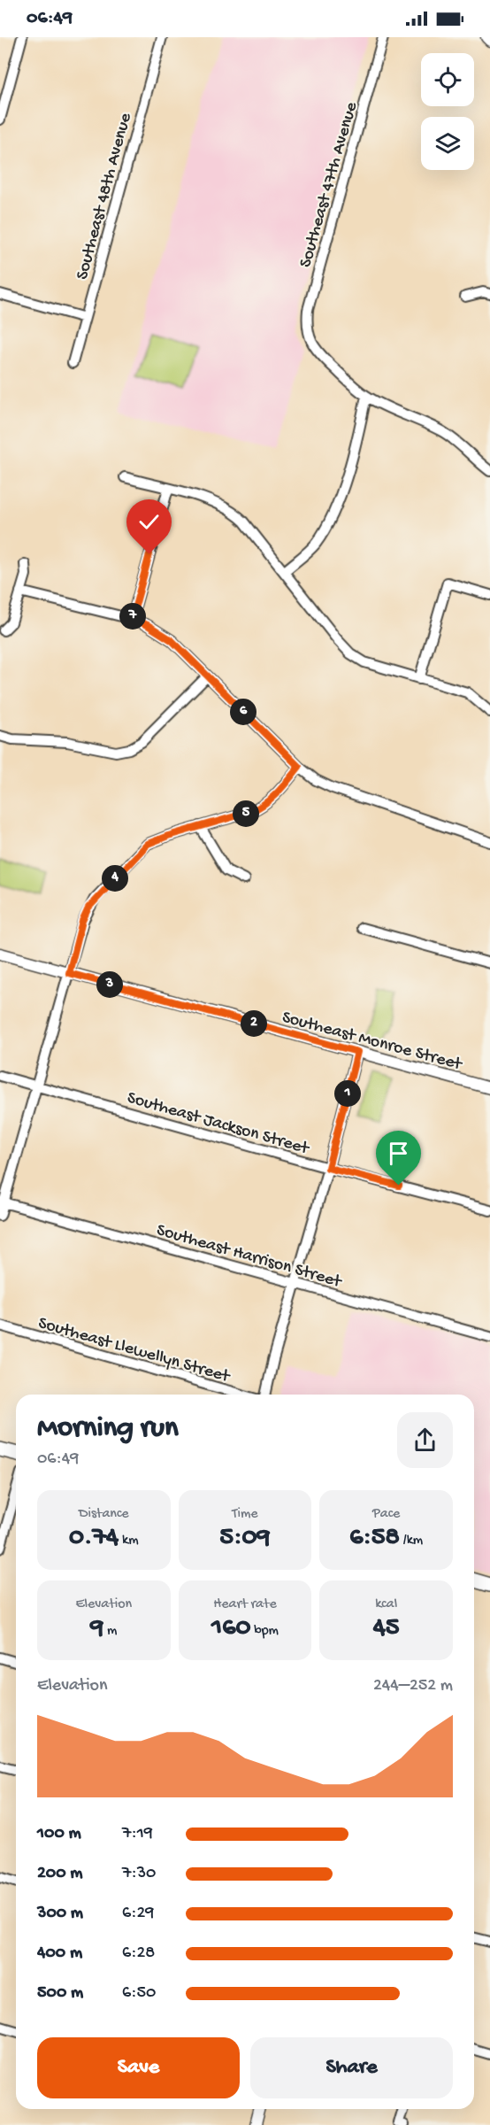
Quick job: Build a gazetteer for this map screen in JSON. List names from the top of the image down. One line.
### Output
{"streets":{"street":["Southeast 47th Avenue","Southeast 48th Avenue","Southeast Monroe Street","Southeast Jackson Street","Southeast Harrison Street","Southeast Llewellyn Street"]},"page":{"status":"06:49","pins":["7","6","5","4","3","2","1"],"heading":["Morning run","06:49"],"stats":[["Distance","0.74 km"],["Time","5:09"],["Pace","6:58 /km"],["Elevation","9 m"],["Heart rate","160 bpm"],["kcal","45"]],"chart":["Elevation","244–252 m"],"list":[{"name":"100 m","note":"7:19"},{"name":"200 m","note":"7:30"},{"name":"300 m","note":"6:29"},{"name":"400 m","note":"6:28"},{"name":"500 m","note":"6:50"}],"buttons":["Save","Share"]}}
